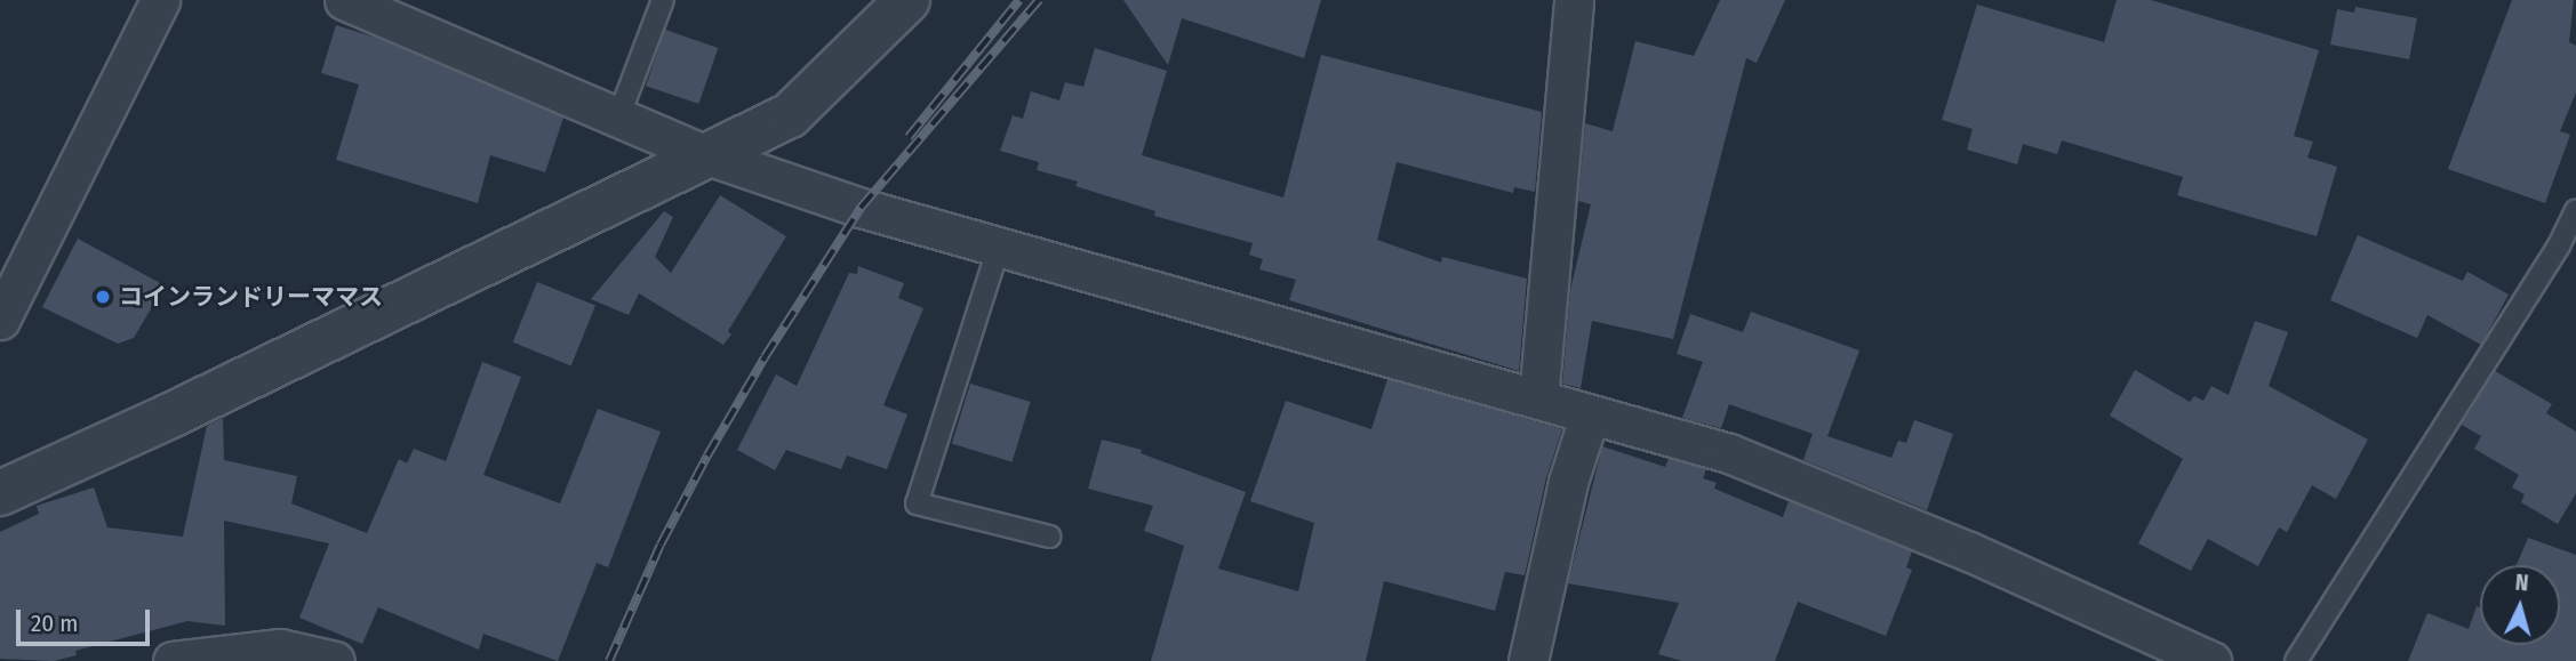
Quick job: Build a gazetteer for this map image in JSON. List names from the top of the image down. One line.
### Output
{"places":["コインランドリーママス"],"scale_bar":"20 m","north":"top"}
